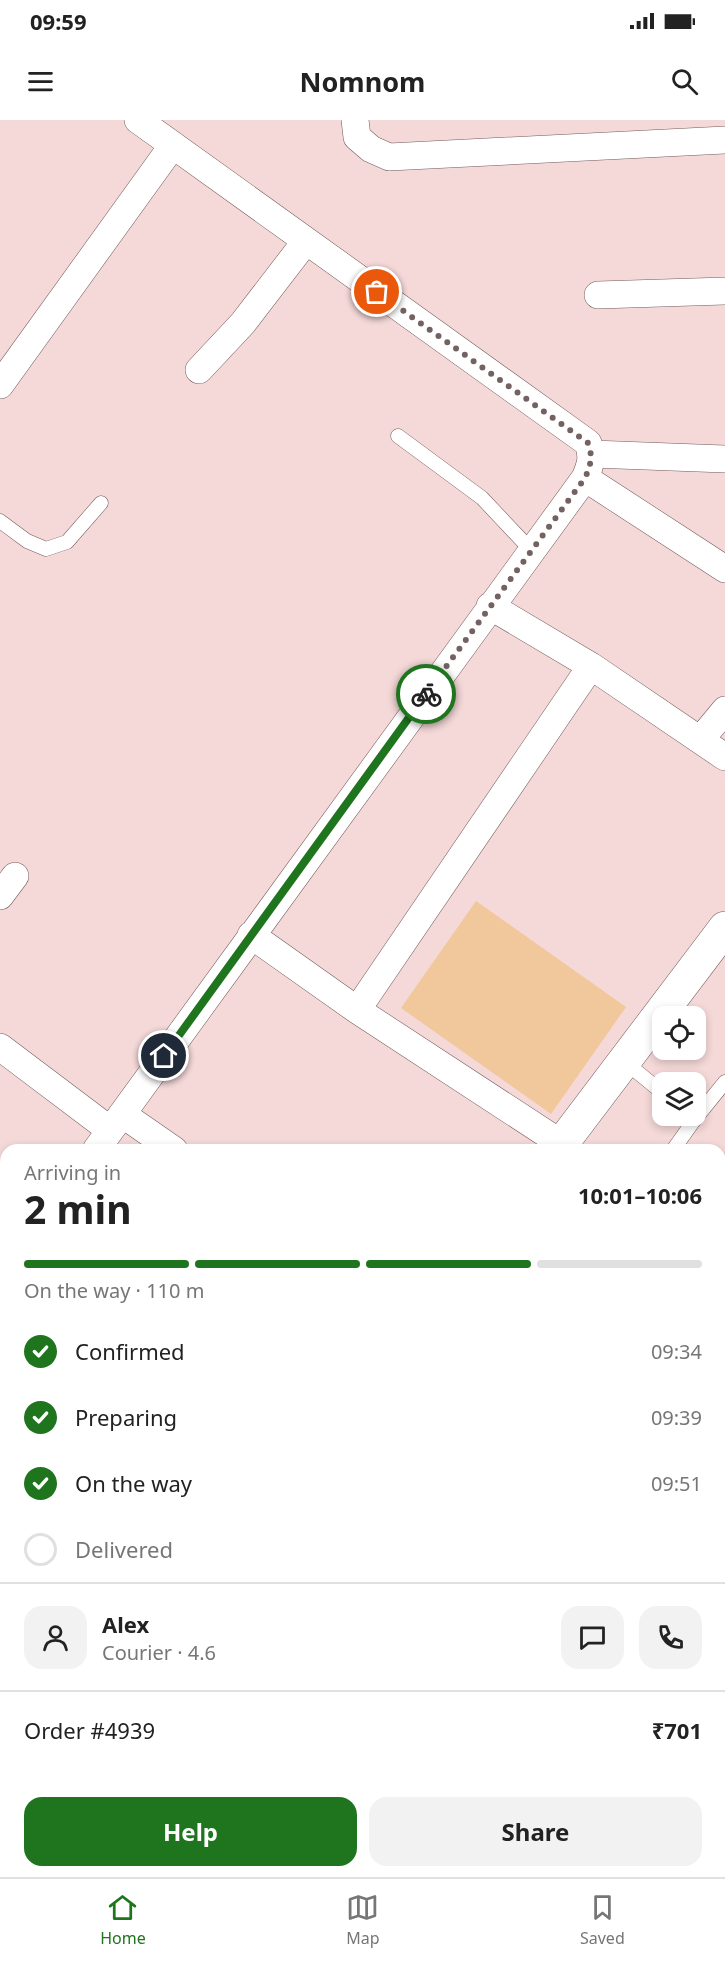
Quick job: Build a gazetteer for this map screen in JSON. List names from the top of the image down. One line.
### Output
{"page":{"status":"09:59","header":"Nomnom","heading":["2 min","Arriving in","10:01–10:06"],"panel":["Alex","Courier · 4.6","Order #4939","₹701"],"bar":"On the way · 110 m","list":[["Confirmed","09:34"],["Preparing","09:39"],["On the way","09:51"],"Delivered"],"buttons":["Help","Share"],"tabs":["Home","Map","Saved"]}}
